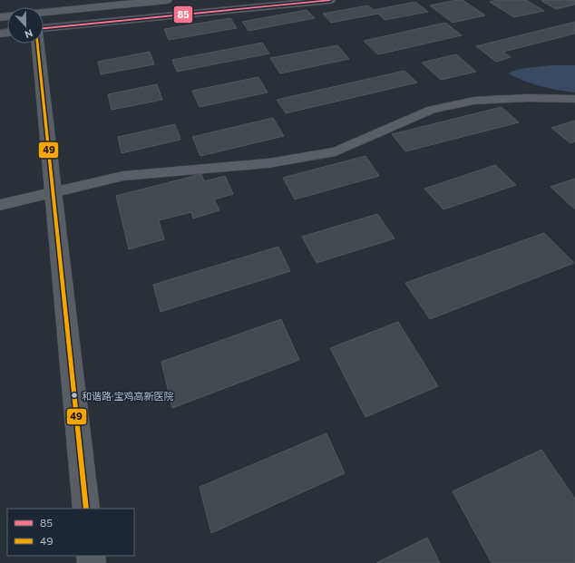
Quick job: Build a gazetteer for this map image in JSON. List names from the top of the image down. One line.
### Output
{"places":["和谐路·宝鸡高新医院"],"lines":["transit line 85","transit line 49"],"legend":["85","49"],"north":"bottom"}
